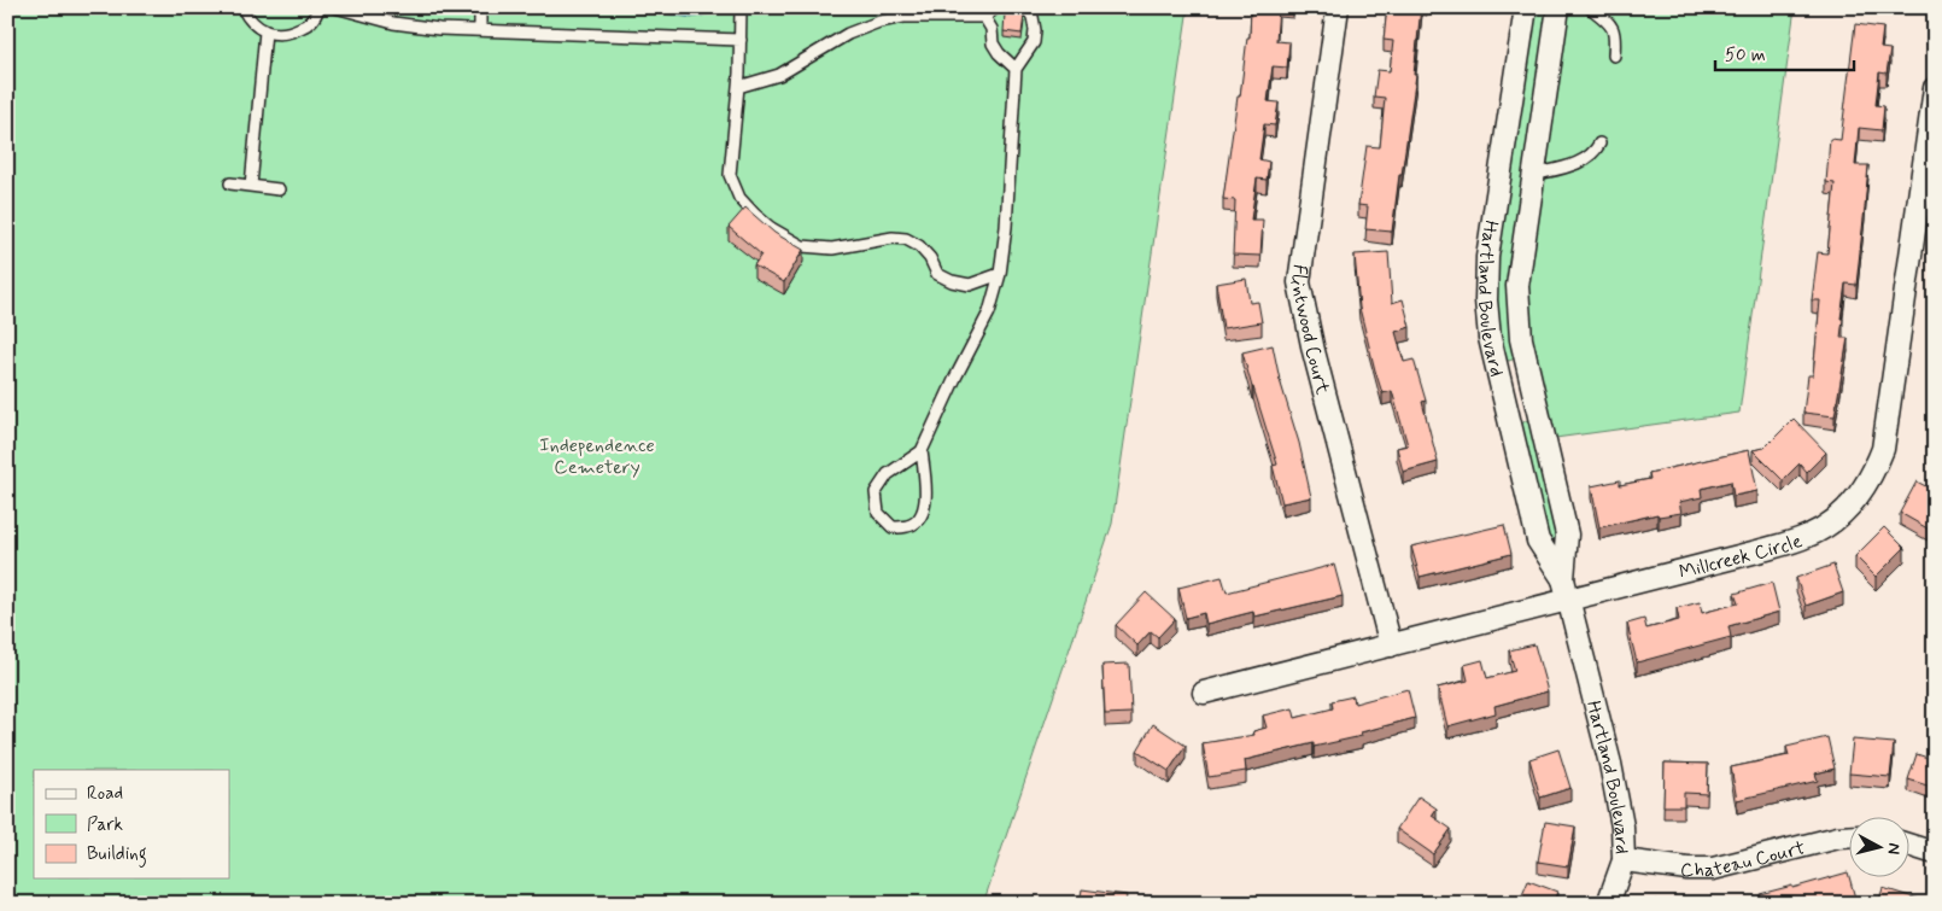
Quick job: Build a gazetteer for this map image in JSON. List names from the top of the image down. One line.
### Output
{"streets":{"street":["Hartland Boulevard","Flintwood Court","Millcreek Circle","Chateau Court"]},"crossings":[["Hartland Boulevard","Millcreek Circle"],["Hartland Boulevard","Chateau Court"],["Flintwood Court","Millcreek Circle"]],"parks":["Independence Cemetery"],"legend":["Road","Park","Building"],"scale_bar":"50 m","north":"right"}
